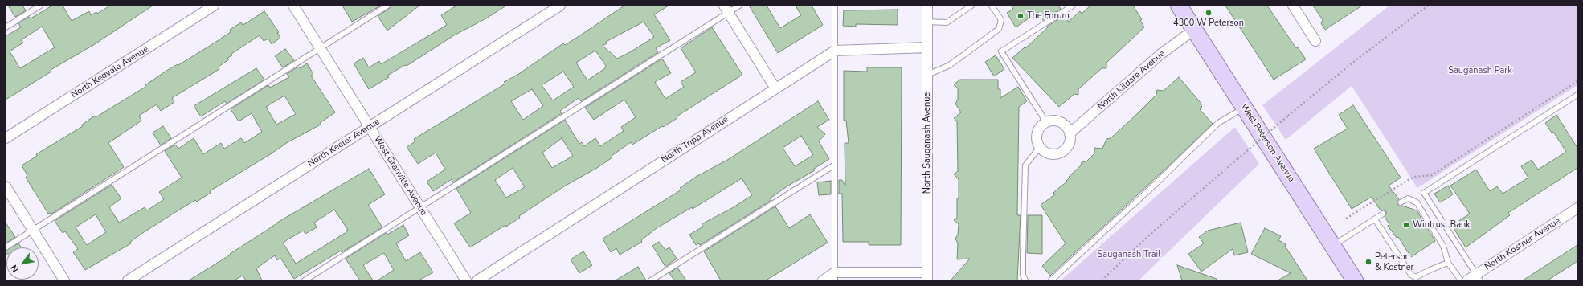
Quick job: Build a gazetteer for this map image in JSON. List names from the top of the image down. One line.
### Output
{"streets":{"main road":["West Peterson Avenue"],"street":["North Kedvale Avenue","North Kildare Avenue","North Tripp Avenue","North Keeler Avenue","North Sauganash Avenue","West Granville Avenue","North Kostner Avenue"]},"crossings":[["North Kildare Avenue","West Peterson Avenue"],["North Keeler Avenue","West Granville Avenue"]],"parks":["Sauganash Park","Sauganash Trail"],"places":["4300 W Peterson","The Forum","Wintrust Bank","Peterson & Kostner"],"north":"bottom left"}
